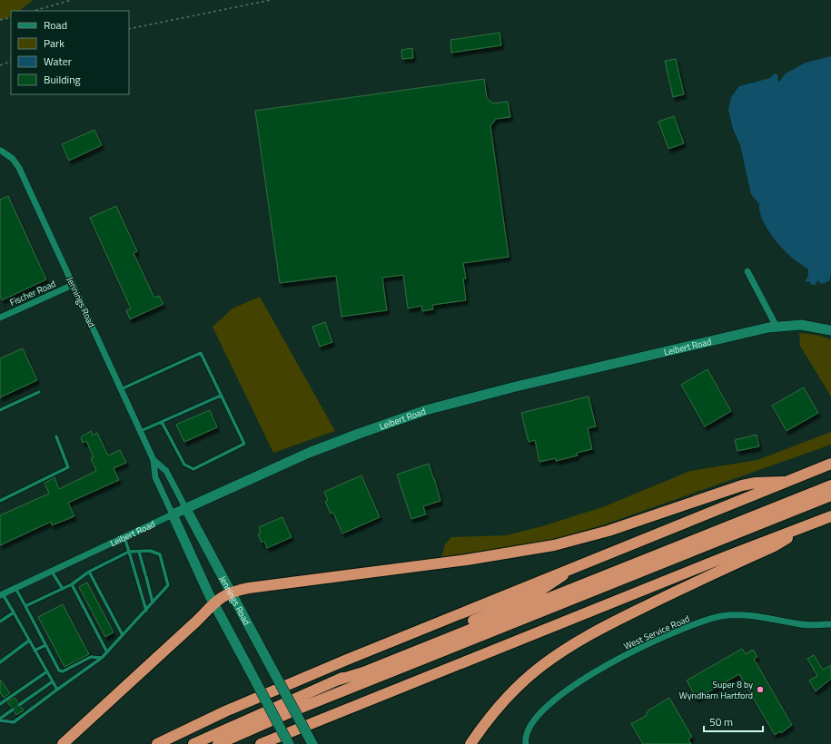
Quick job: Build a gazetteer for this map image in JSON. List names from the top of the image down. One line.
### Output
{"streets":{"street":["Fischer Road","Jennings Road","Leibert Road","West Service Road"]},"crossings":[["Fischer Road","Jennings Road"],["Jennings Road","Leibert Road"]],"places":["Super 8 by Wyndham Hartford"],"legend":["Road","Park","Water","Building"],"scale_bar":"50 m"}
